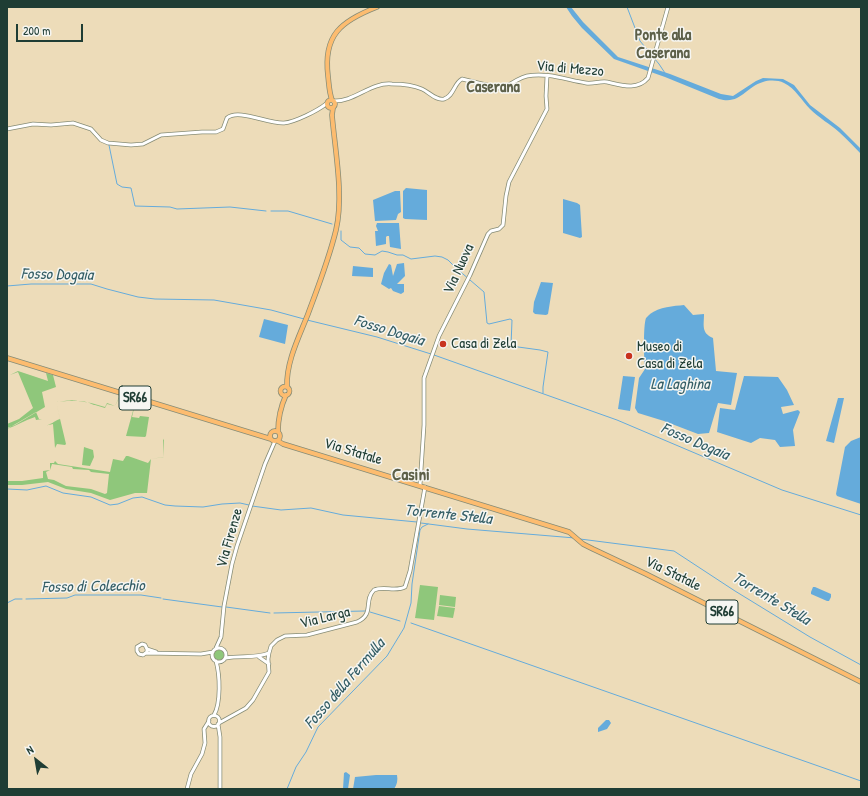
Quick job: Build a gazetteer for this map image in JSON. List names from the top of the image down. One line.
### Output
{"streets":{"main road":["SR66","Via Statale"],"street":["Via di Mezzo","Via Nuova","Via Firenze","Via Larga"]},"crossings":[["Via di Mezzo","Via Nuova"],["Via Nuova","Via Statale"],["SR66","Via Statale"],["SR66","Via Firenze"],["Via Statale","Via Firenze"],["Via Statale","Via Larga"]],"districts":["Ponte alla Caserana","Caserana","Casini"],"water":["Fosso Dogaia","La Laghina","Torrente Stella","Fosso di Colecchio","Fosso della Fermulla"],"places":["Casa di Zela","Museo di Casa di Zela"],"scale_bar":"200 m","north":"top left"}
